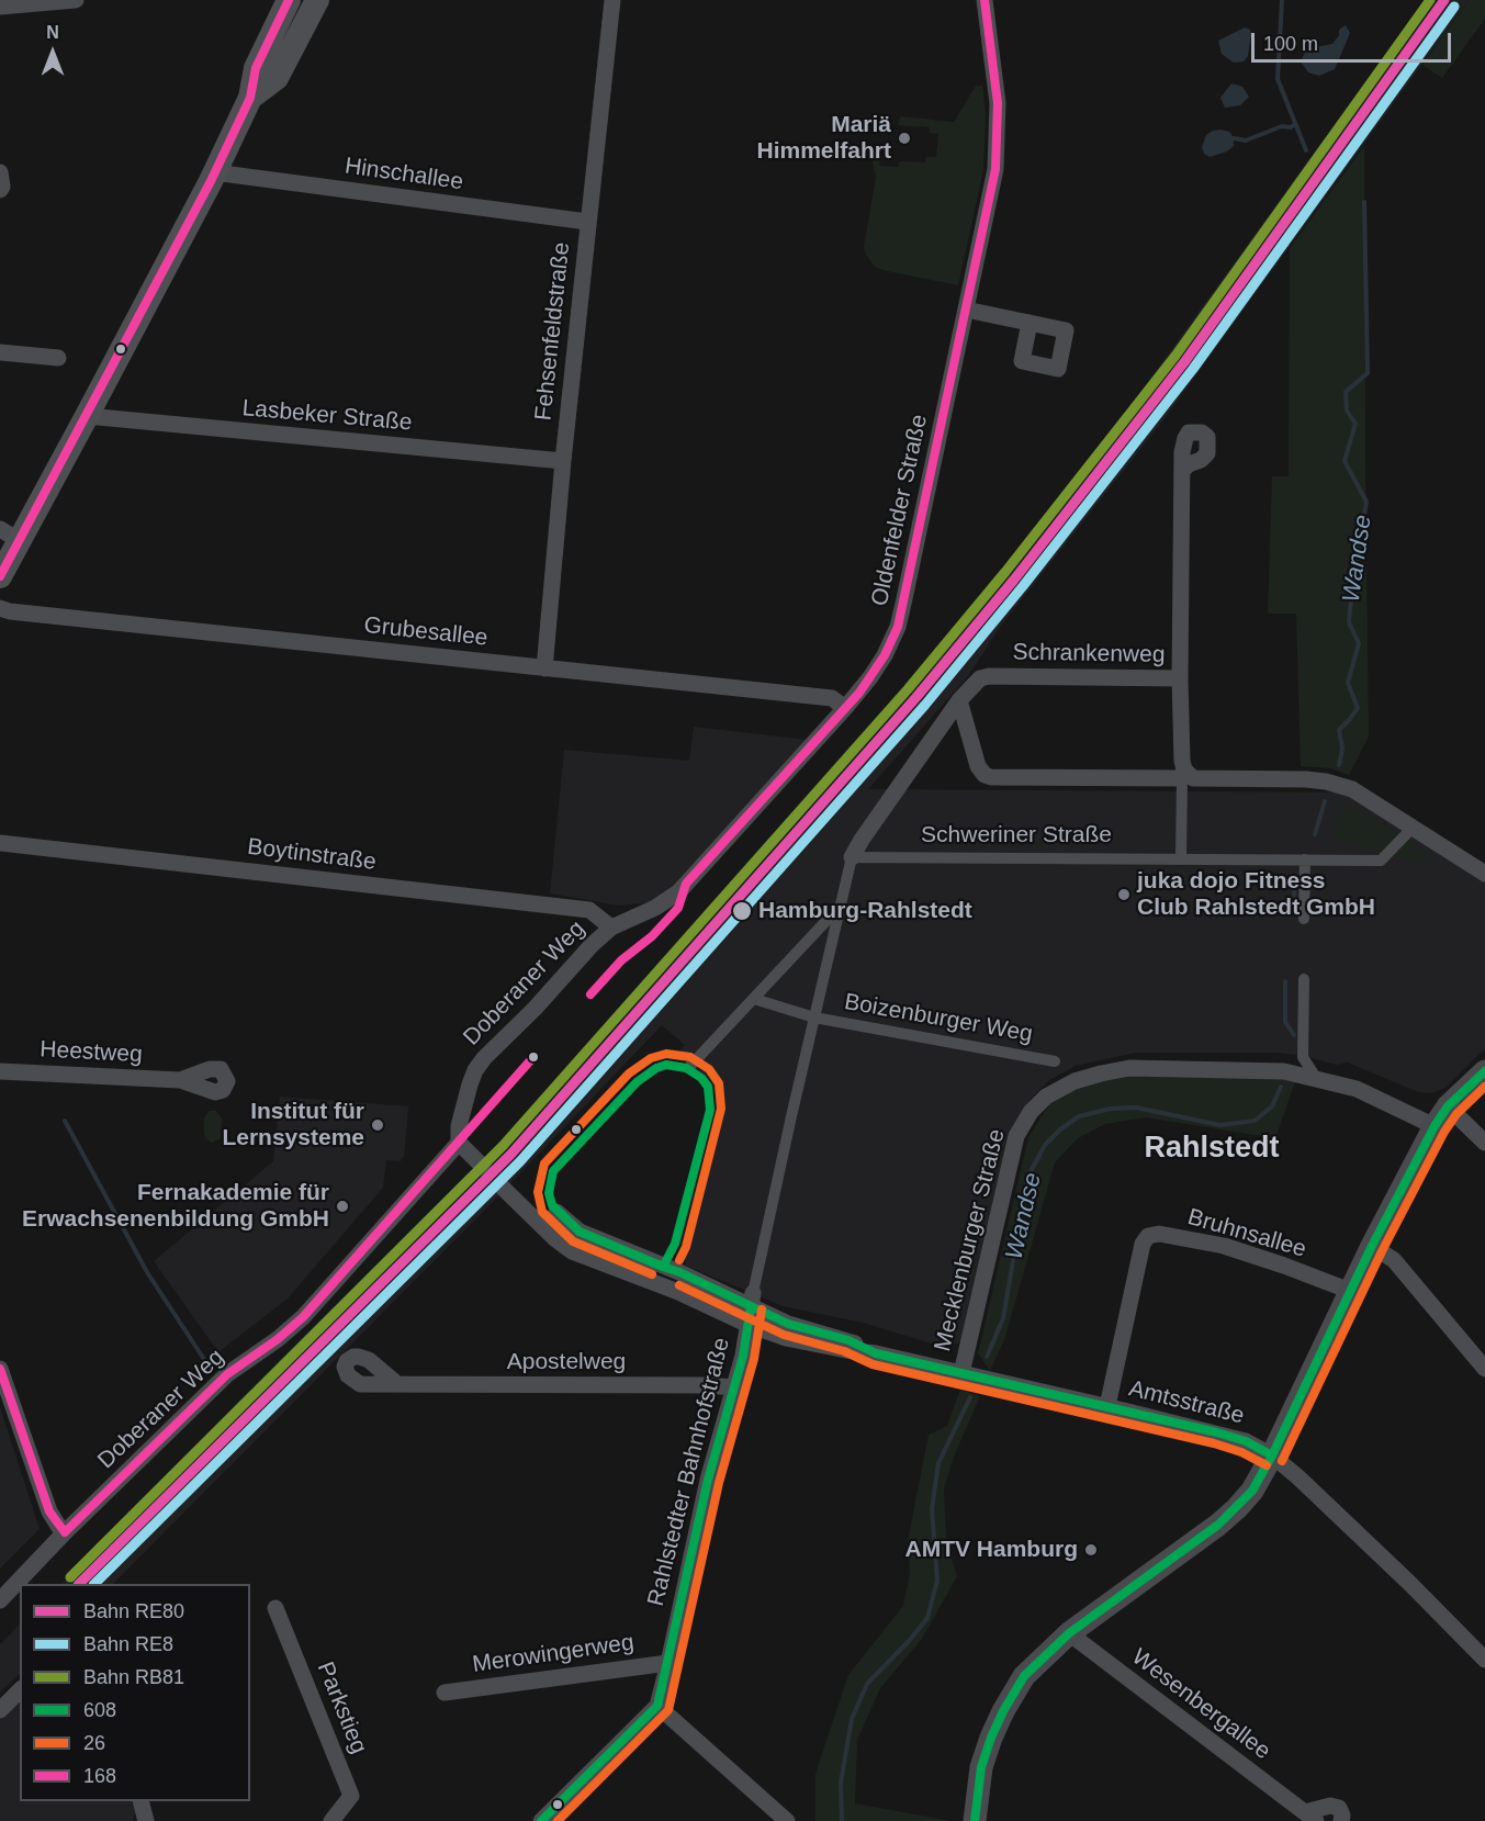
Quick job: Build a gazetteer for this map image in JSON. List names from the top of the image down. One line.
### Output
{"streets":{"street":["Hinschallee","Fehsenfeldstraße","Lasbeker Straße","Oldenfelder Straße","Grubesallee","Schrankenweg","Schweriner Straße","Boytinstraße","Doberaner Weg","Boizenburger Weg","Heestweg","Bruhnsallee","Mecklenburger Straße","Apostelweg","Amtsstraße","Rahlstedter Bahnhofstraße","Merowingerweg","Wesenbergallee","Parkstieg"]},"crossings":[["Hinschallee","Fehsenfeldstraße"],["Fehsenfeldstraße","Lasbeker Straße"],["Fehsenfeldstraße","Grubesallee"],["Oldenfelder Straße","Grubesallee"],["Oldenfelder Straße","Doberaner Weg"],["Grubesallee","Doberaner Weg"],["Schrankenweg","Schweriner Straße"],["Schrankenweg","Rahlstedter Bahnhofstraße"],["Schweriner Straße","Rahlstedter Bahnhofstraße"],["Boytinstraße","Doberaner Weg"],["Boizenburger Weg","Rahlstedter Bahnhofstraße"],["Bruhnsallee","Amtsstraße"],["Mecklenburger Straße","Amtsstraße"],["Apostelweg","Rahlstedter Bahnhofstraße"],["Amtsstraße","Rahlstedter Bahnhofstraße"],["Rahlstedter Bahnhofstraße","Merowingerweg"]],"districts":["Rahlstedt"],"water":["Wandse"],"places":["Mariä Himmelfahrt","juka dojo Fitness Club Rahlstedt GmbH","Hamburg-Rahlstedt","Institut für Lernsysteme","Fernakademie für Erwachsenenbildung GmbH","AMTV Hamburg"],"lines":["rail line RE80","rail line RB81","transit line 168","rail line RE8","transit line 26","transit line 608"],"legend":["Bahn RE80","Bahn RE8","Bahn RB81","608","26","168"],"scale_bar":"100 m","north":"top"}
